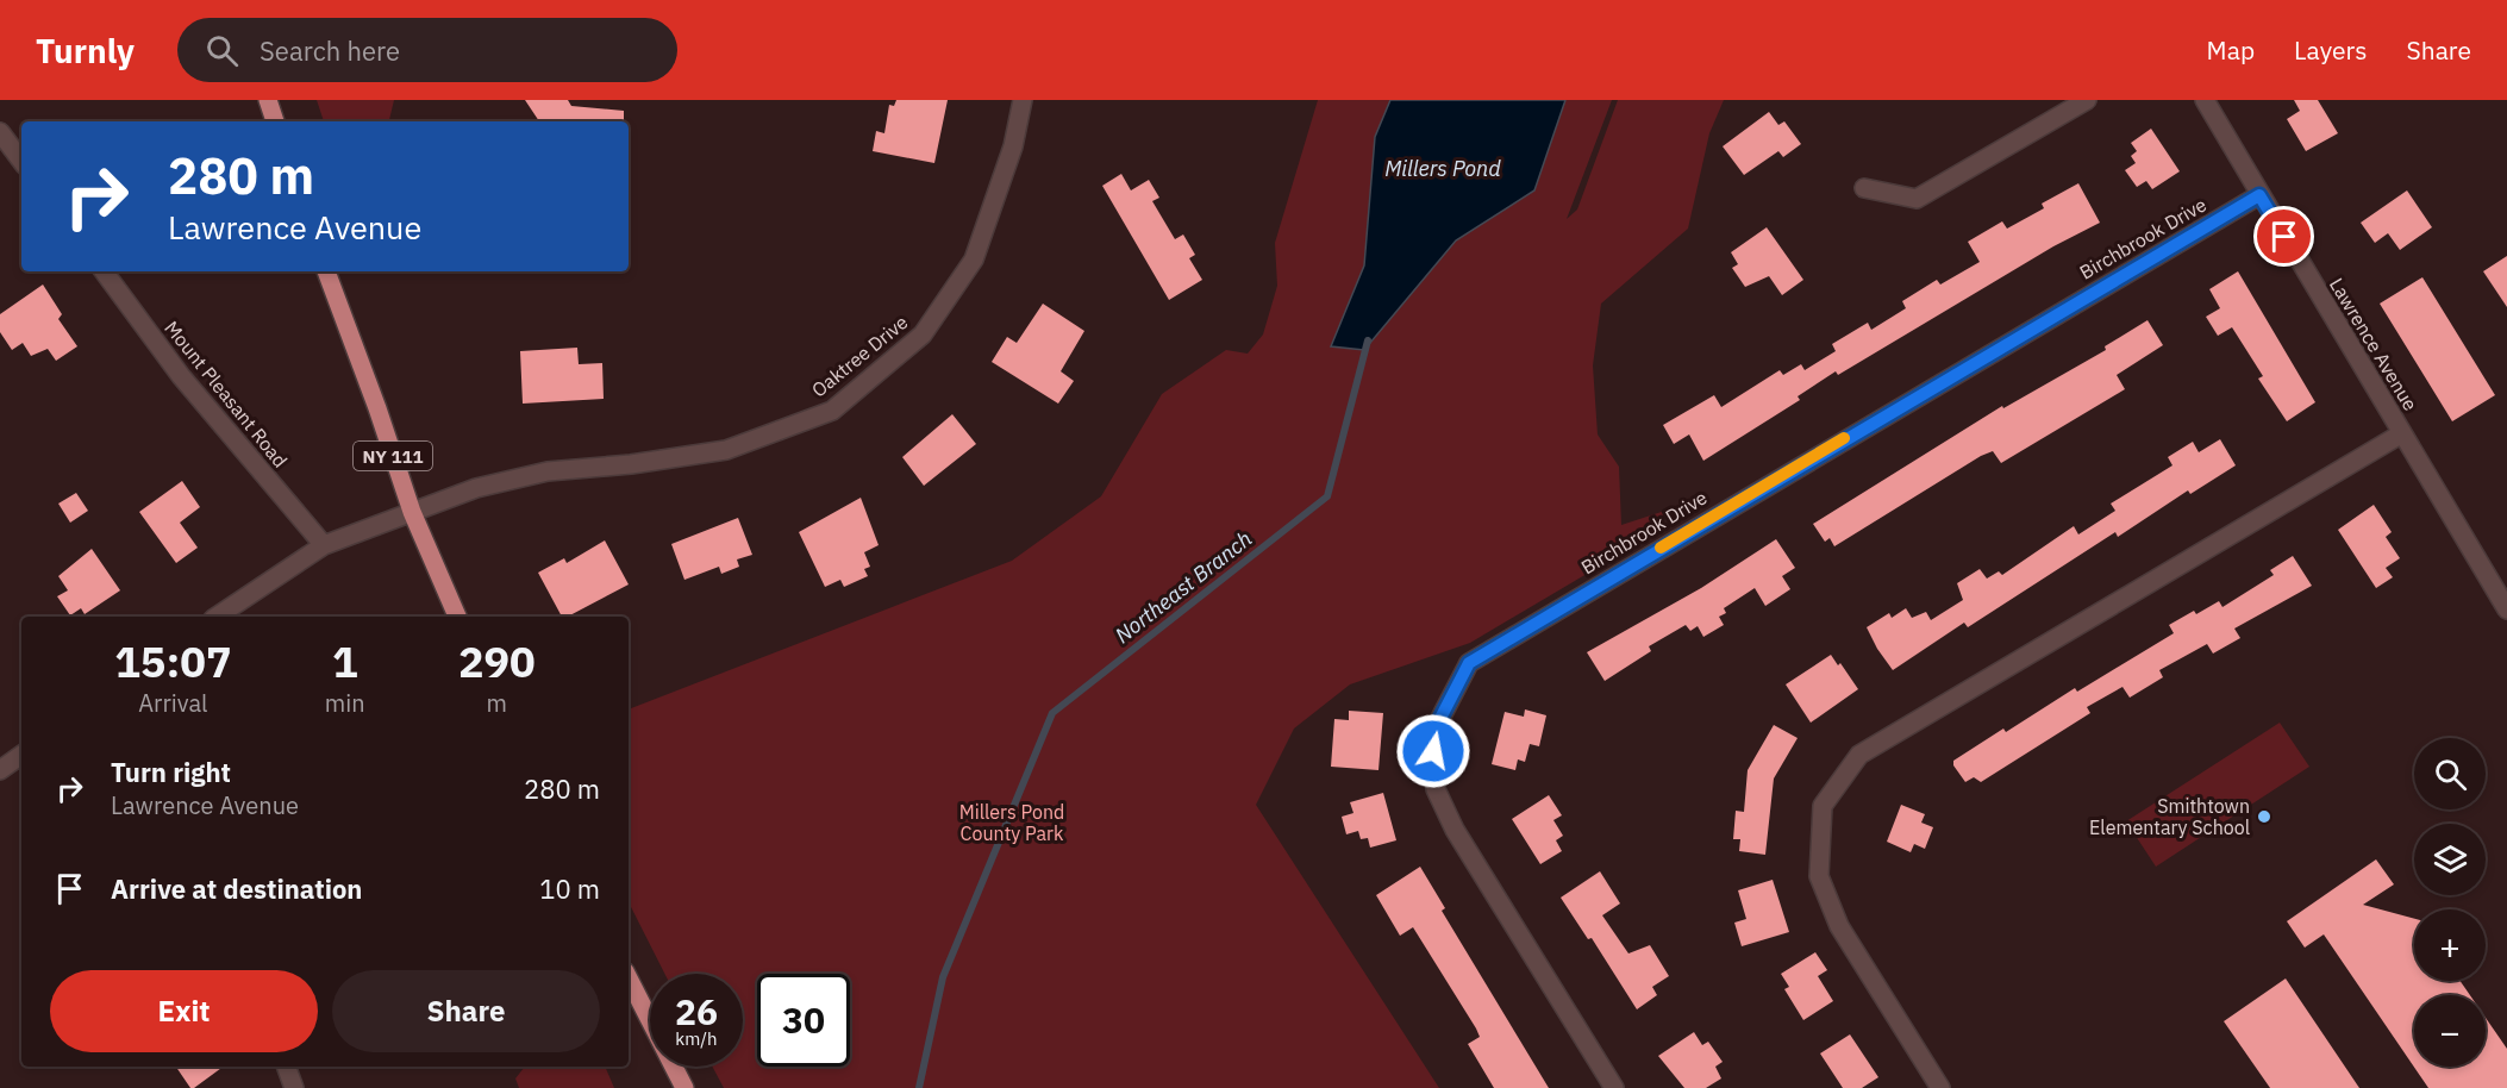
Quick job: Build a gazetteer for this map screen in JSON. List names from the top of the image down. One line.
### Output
{"streets":{"main road":["NY 111"],"street":["Birchbrook Drive","Lawrence Avenue","Oaktree Drive","Mount Pleasant Road"]},"crossings":[["Birchbrook Drive","Lawrence Avenue"],["Oaktree Drive","Mount Pleasant Road"],["Oaktree Drive","NY 111"]],"water":["Millers Pond","Northeast Branch"],"parks":["Millers Pond County Park"],"places":["Smithtown Elementary School"],"page":{"header":"Turnly","search":"Search here","nav":["Map","Layers","Share"],"turn":["280 m","Lawrence Avenue"],"eta":["15:07","Arrival","1","min","290","m"],"map_buttons":["+","−"],"list":[{"name":"Turn right","note":"Lawrence Avenue","value":"280 m"},{"name":"Arrive at destination","value":"10 m"}],"buttons":["Exit","Share"],"speed":"26 km/h","limit":"30"}}
